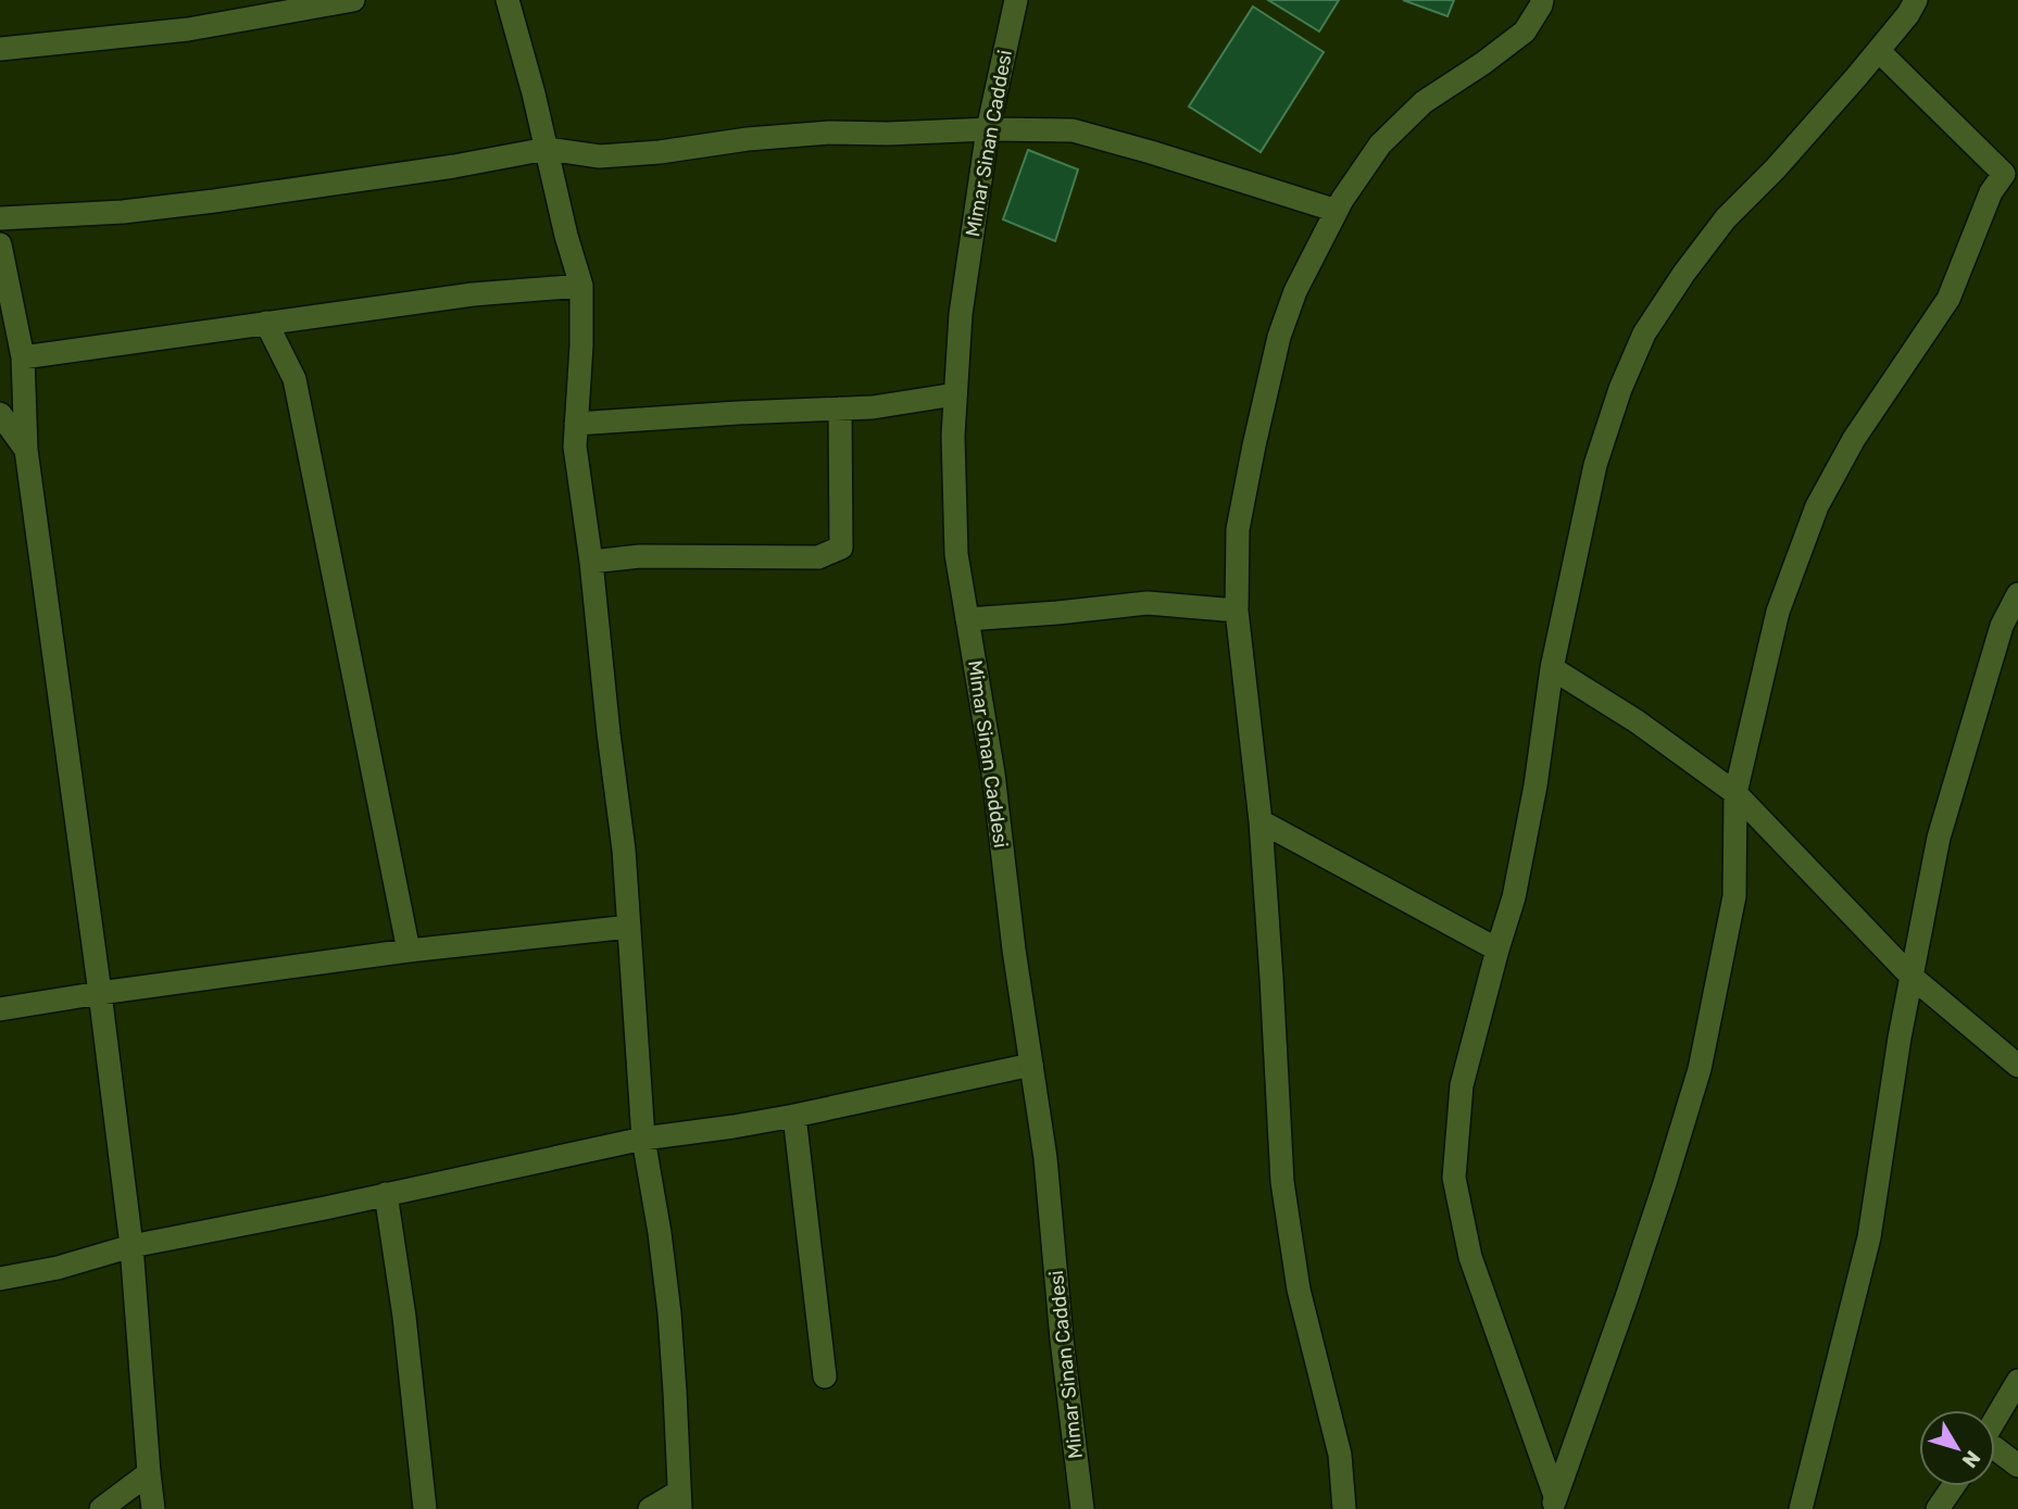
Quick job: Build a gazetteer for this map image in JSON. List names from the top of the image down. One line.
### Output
{"streets":{"street":["Mimar Sinan Caddesi"]},"north":"bottom right"}
